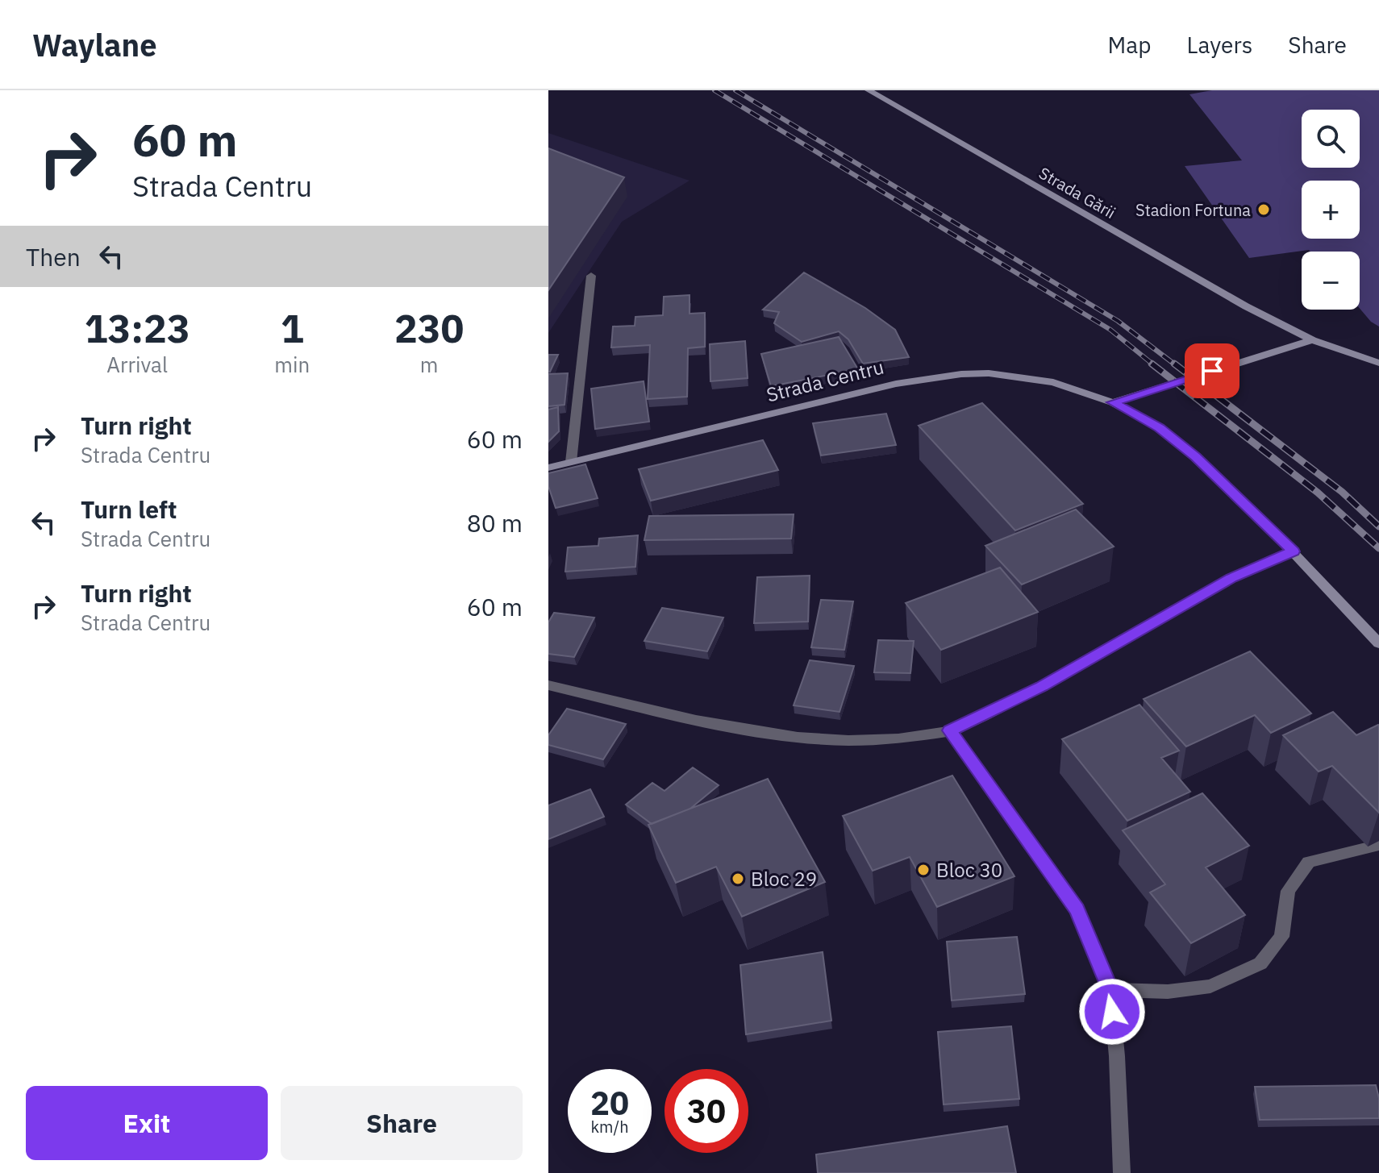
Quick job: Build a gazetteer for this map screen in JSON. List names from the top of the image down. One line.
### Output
{"streets":{"main road":["Strada Gării","Strada Centru"]},"places":["Stadion Fortuna","Bloc 30","Bloc 29"],"page":{"header":"Waylane","nav":["Map","Layers","Share"],"turn":["60 m","Strada Centru"],"map_buttons":["+","−"],"then":"Then","eta":["13:23","Arrival","1","min","230","m"],"list":[{"name":"Turn right","note":"Strada Centru","value":"60 m"},{"name":"Turn left","note":"Strada Centru","value":"80 m"},{"name":"Turn right","note":"Strada Centru","value":"60 m"}],"speed":"20 km/h","limit":"30","buttons":["Exit","Share"]}}
